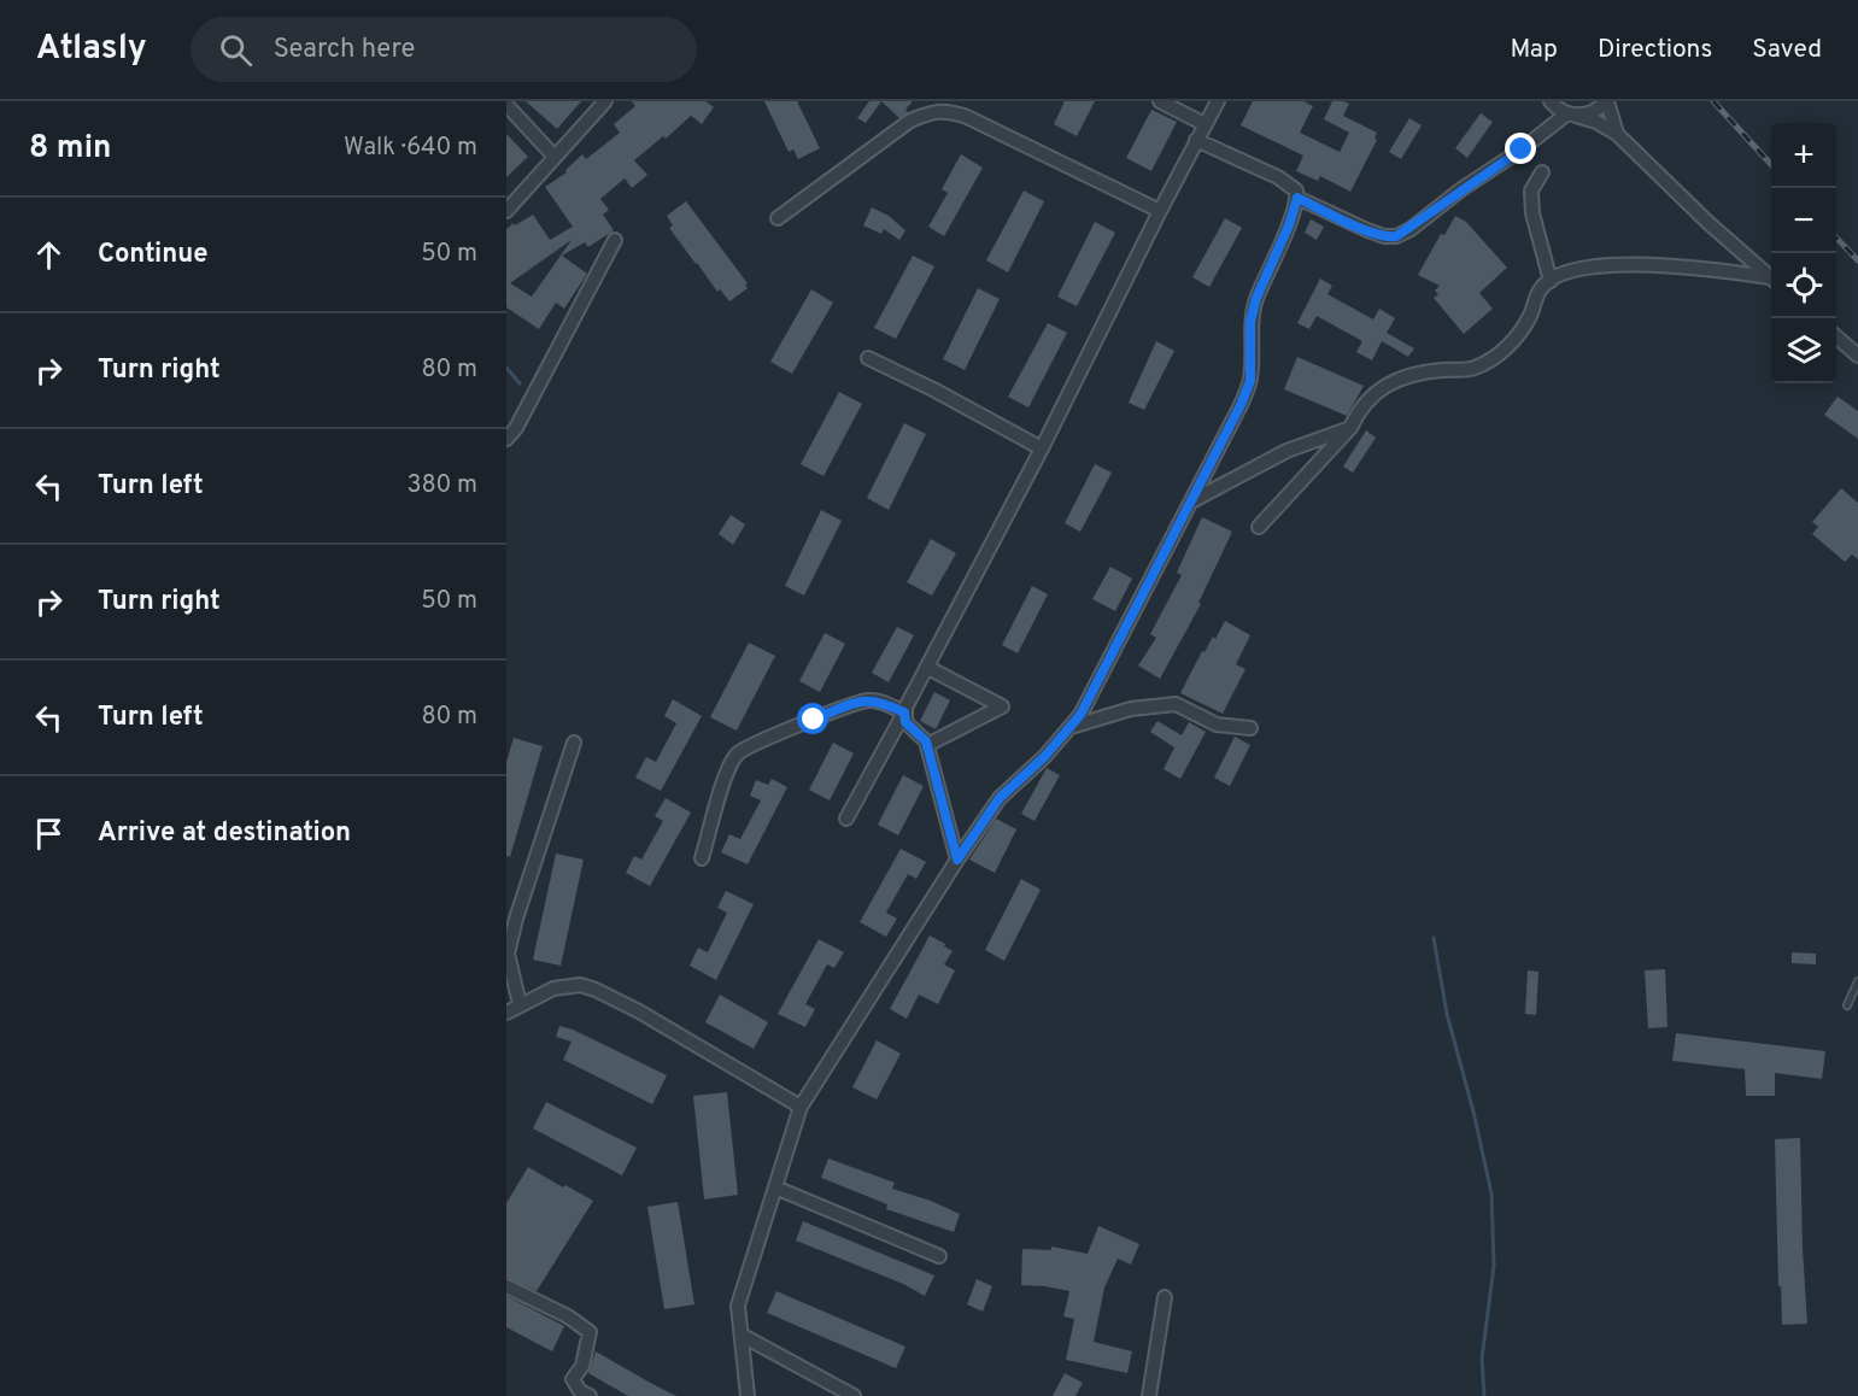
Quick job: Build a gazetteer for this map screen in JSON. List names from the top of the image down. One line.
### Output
{"page":{"header":"Atlasly","search":"Search here","nav":["Map","Directions","Saved"],"heading":["8 min","Walk · 640 m"],"map_buttons":["+","−"],"list":[["Continue","50 m"],["Turn right","80 m"],["Turn left","380 m"],["Turn right","50 m"],["Turn left","80 m"],"Arrive at destination"]}}
